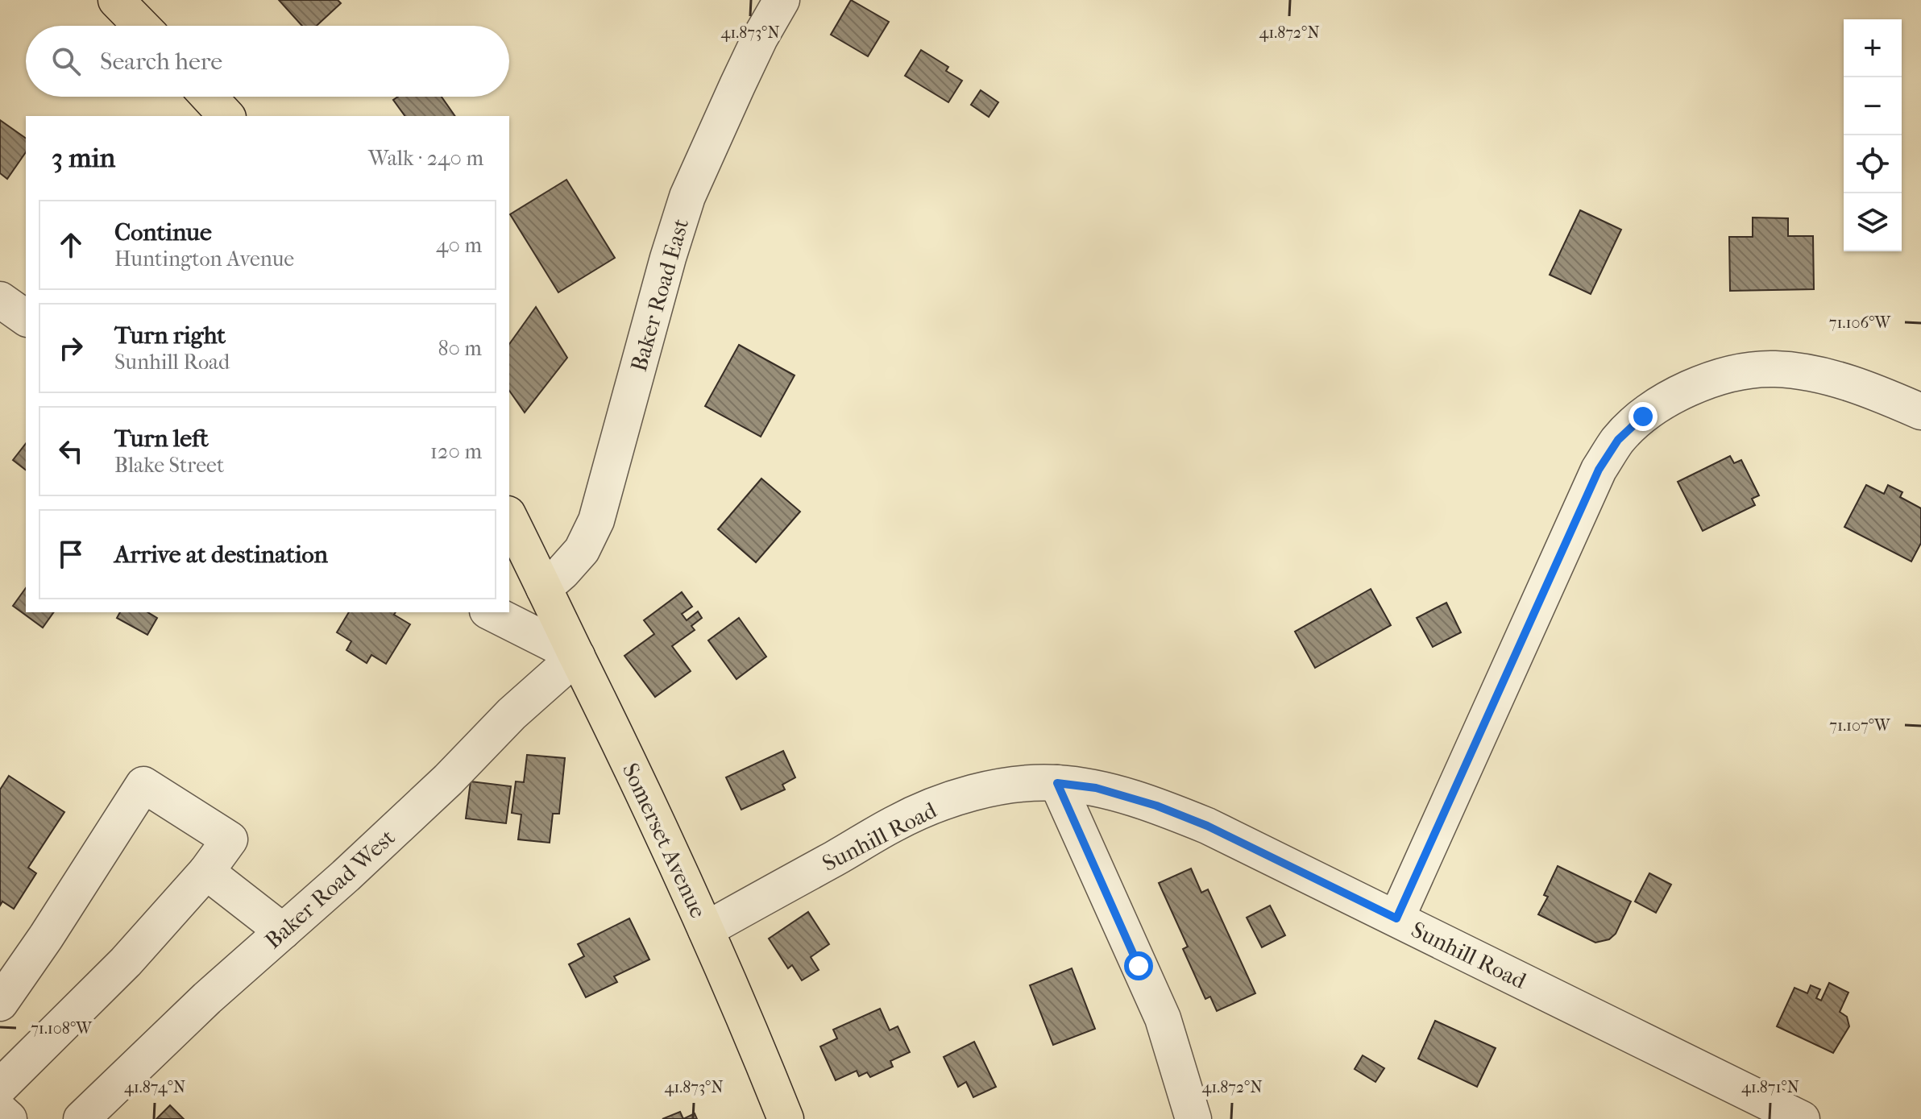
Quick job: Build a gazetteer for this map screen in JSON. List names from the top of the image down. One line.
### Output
{"streets":{"main road":["Somerset Avenue"],"street":["Baker Road East","Sunhill Road","Baker Road West"]},"crossings":[["Baker Road East","Somerset Avenue"],["Sunhill Road","Somerset Avenue"],["Somerset Avenue","Baker Road West"]],"page":{"map_buttons":["+","−"],"search":"Search here","heading":["3 min","Walk · 240 m"],"list":[["Continue","Huntington Avenue","40 m"],["Turn right","Sunhill Road","80 m"],["Turn left","Blake Street","120 m"],"Arrive at destination"]},"coordinates":["41.873°N","41.872°N","71.106°W","71.107°W","71.108°W","41.874°N","41.871°N"]}
